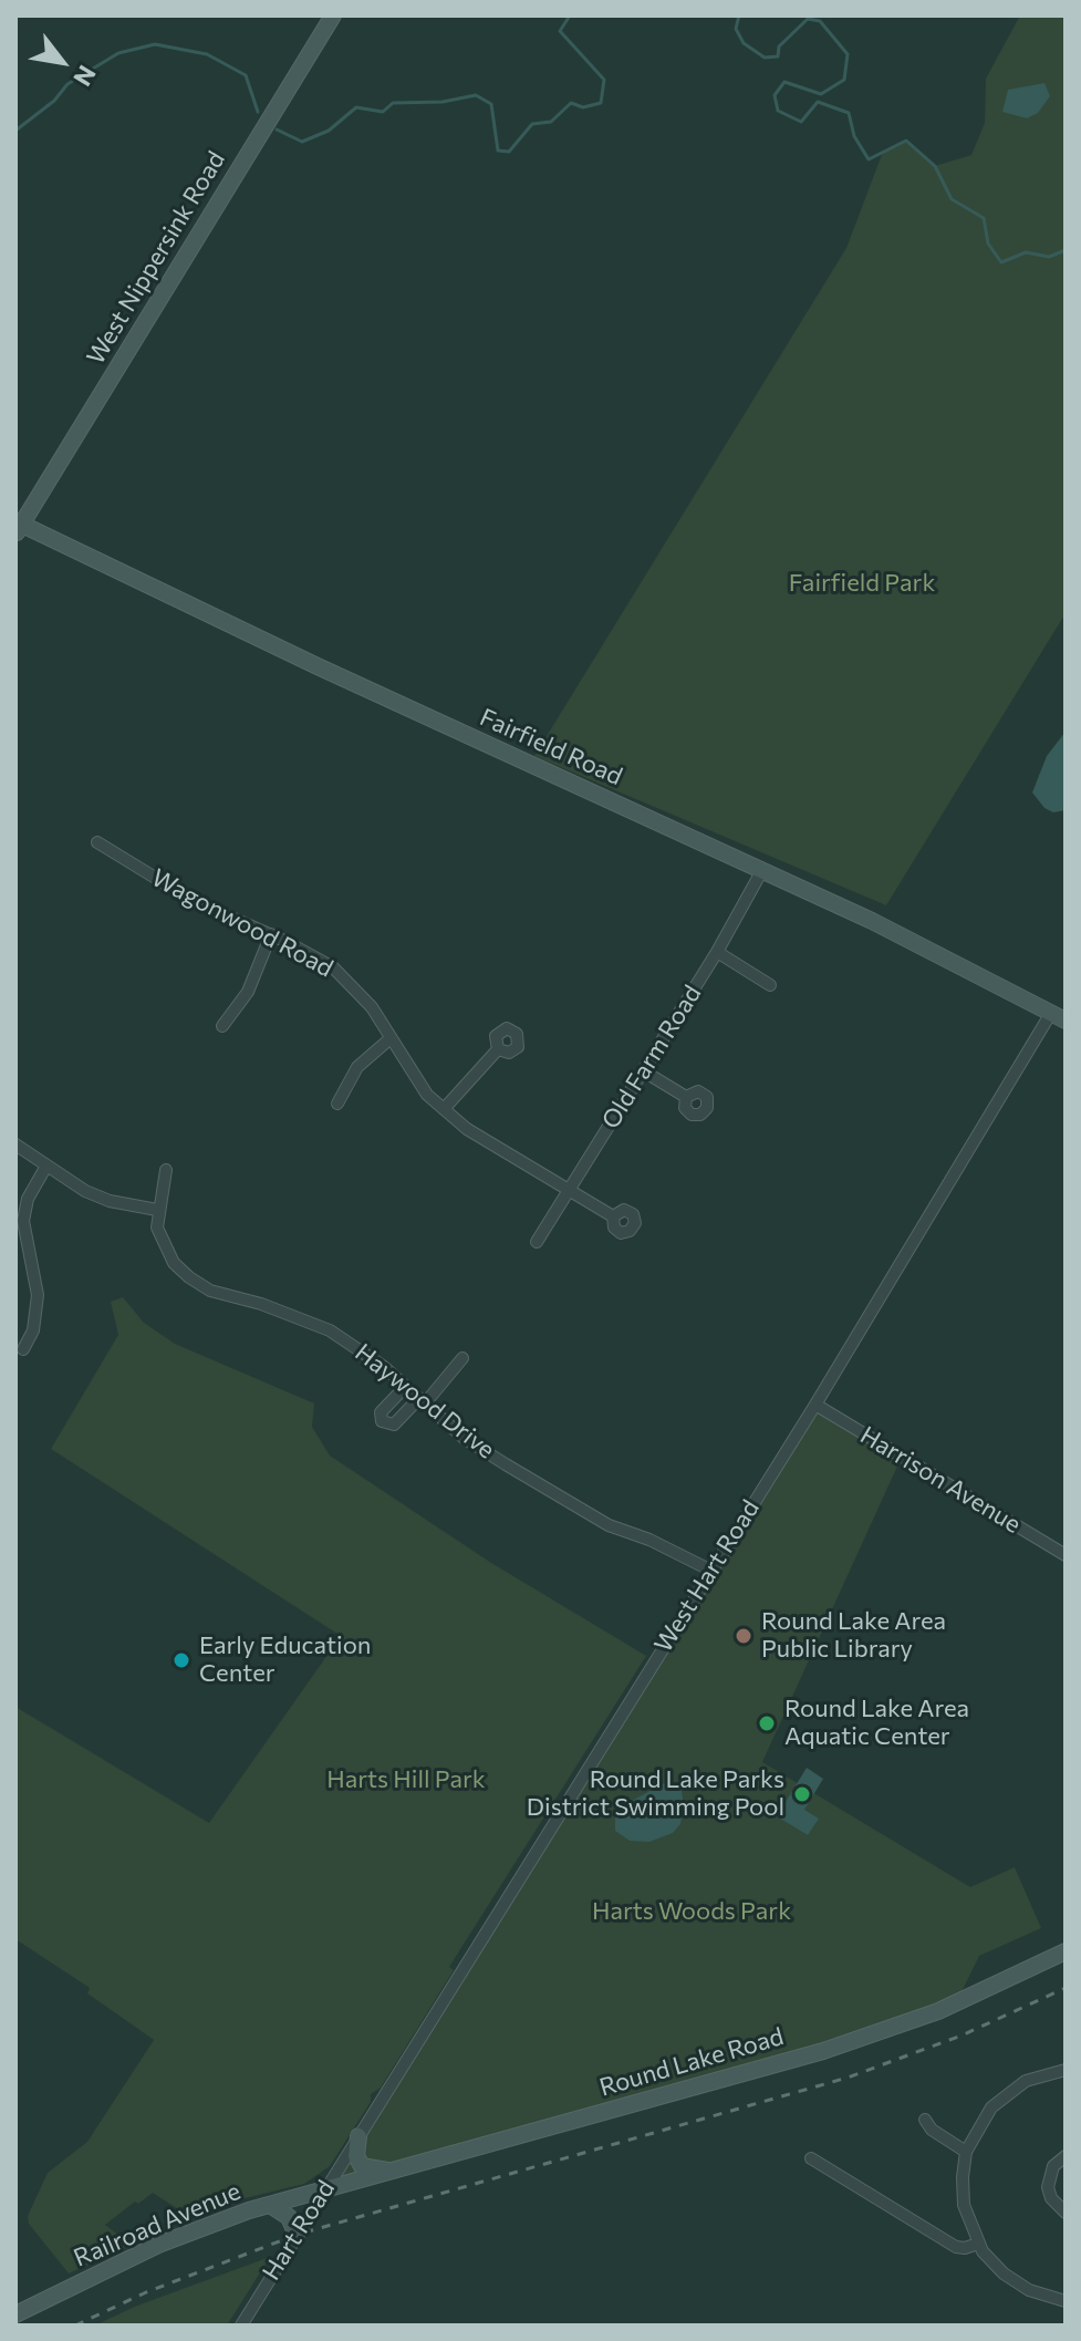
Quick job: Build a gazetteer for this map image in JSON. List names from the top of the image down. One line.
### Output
{"streets":{"street":["West Nippersink Road","Fairfield Road","Wagonwood Road","Old Farm Road","Haywood Drive","Harrison Avenue","West Hart Road","Round Lake Road","Railroad Avenue","Hart Road"]},"crossings":[["West Nippersink Road","Fairfield Road"],["Fairfield Road","Old Farm Road"],["Fairfield Road","West Hart Road"],["Wagonwood Road","Old Farm Road"],["Haywood Drive","West Hart Road"],["Harrison Avenue","West Hart Road"],["West Hart Road","Hart Road"],["Round Lake Road","Railroad Avenue"],["Round Lake Road","Hart Road"],["Railroad Avenue","Hart Road"]],"parks":["Fairfield Park","Harts Hill Park","Harts Woods Park"],"places":["Round Lake Area Public Library","Early Education Center","Round Lake Area Aquatic Center","Round Lake Parks District Swimming Pool"],"north":"bottom right"}
